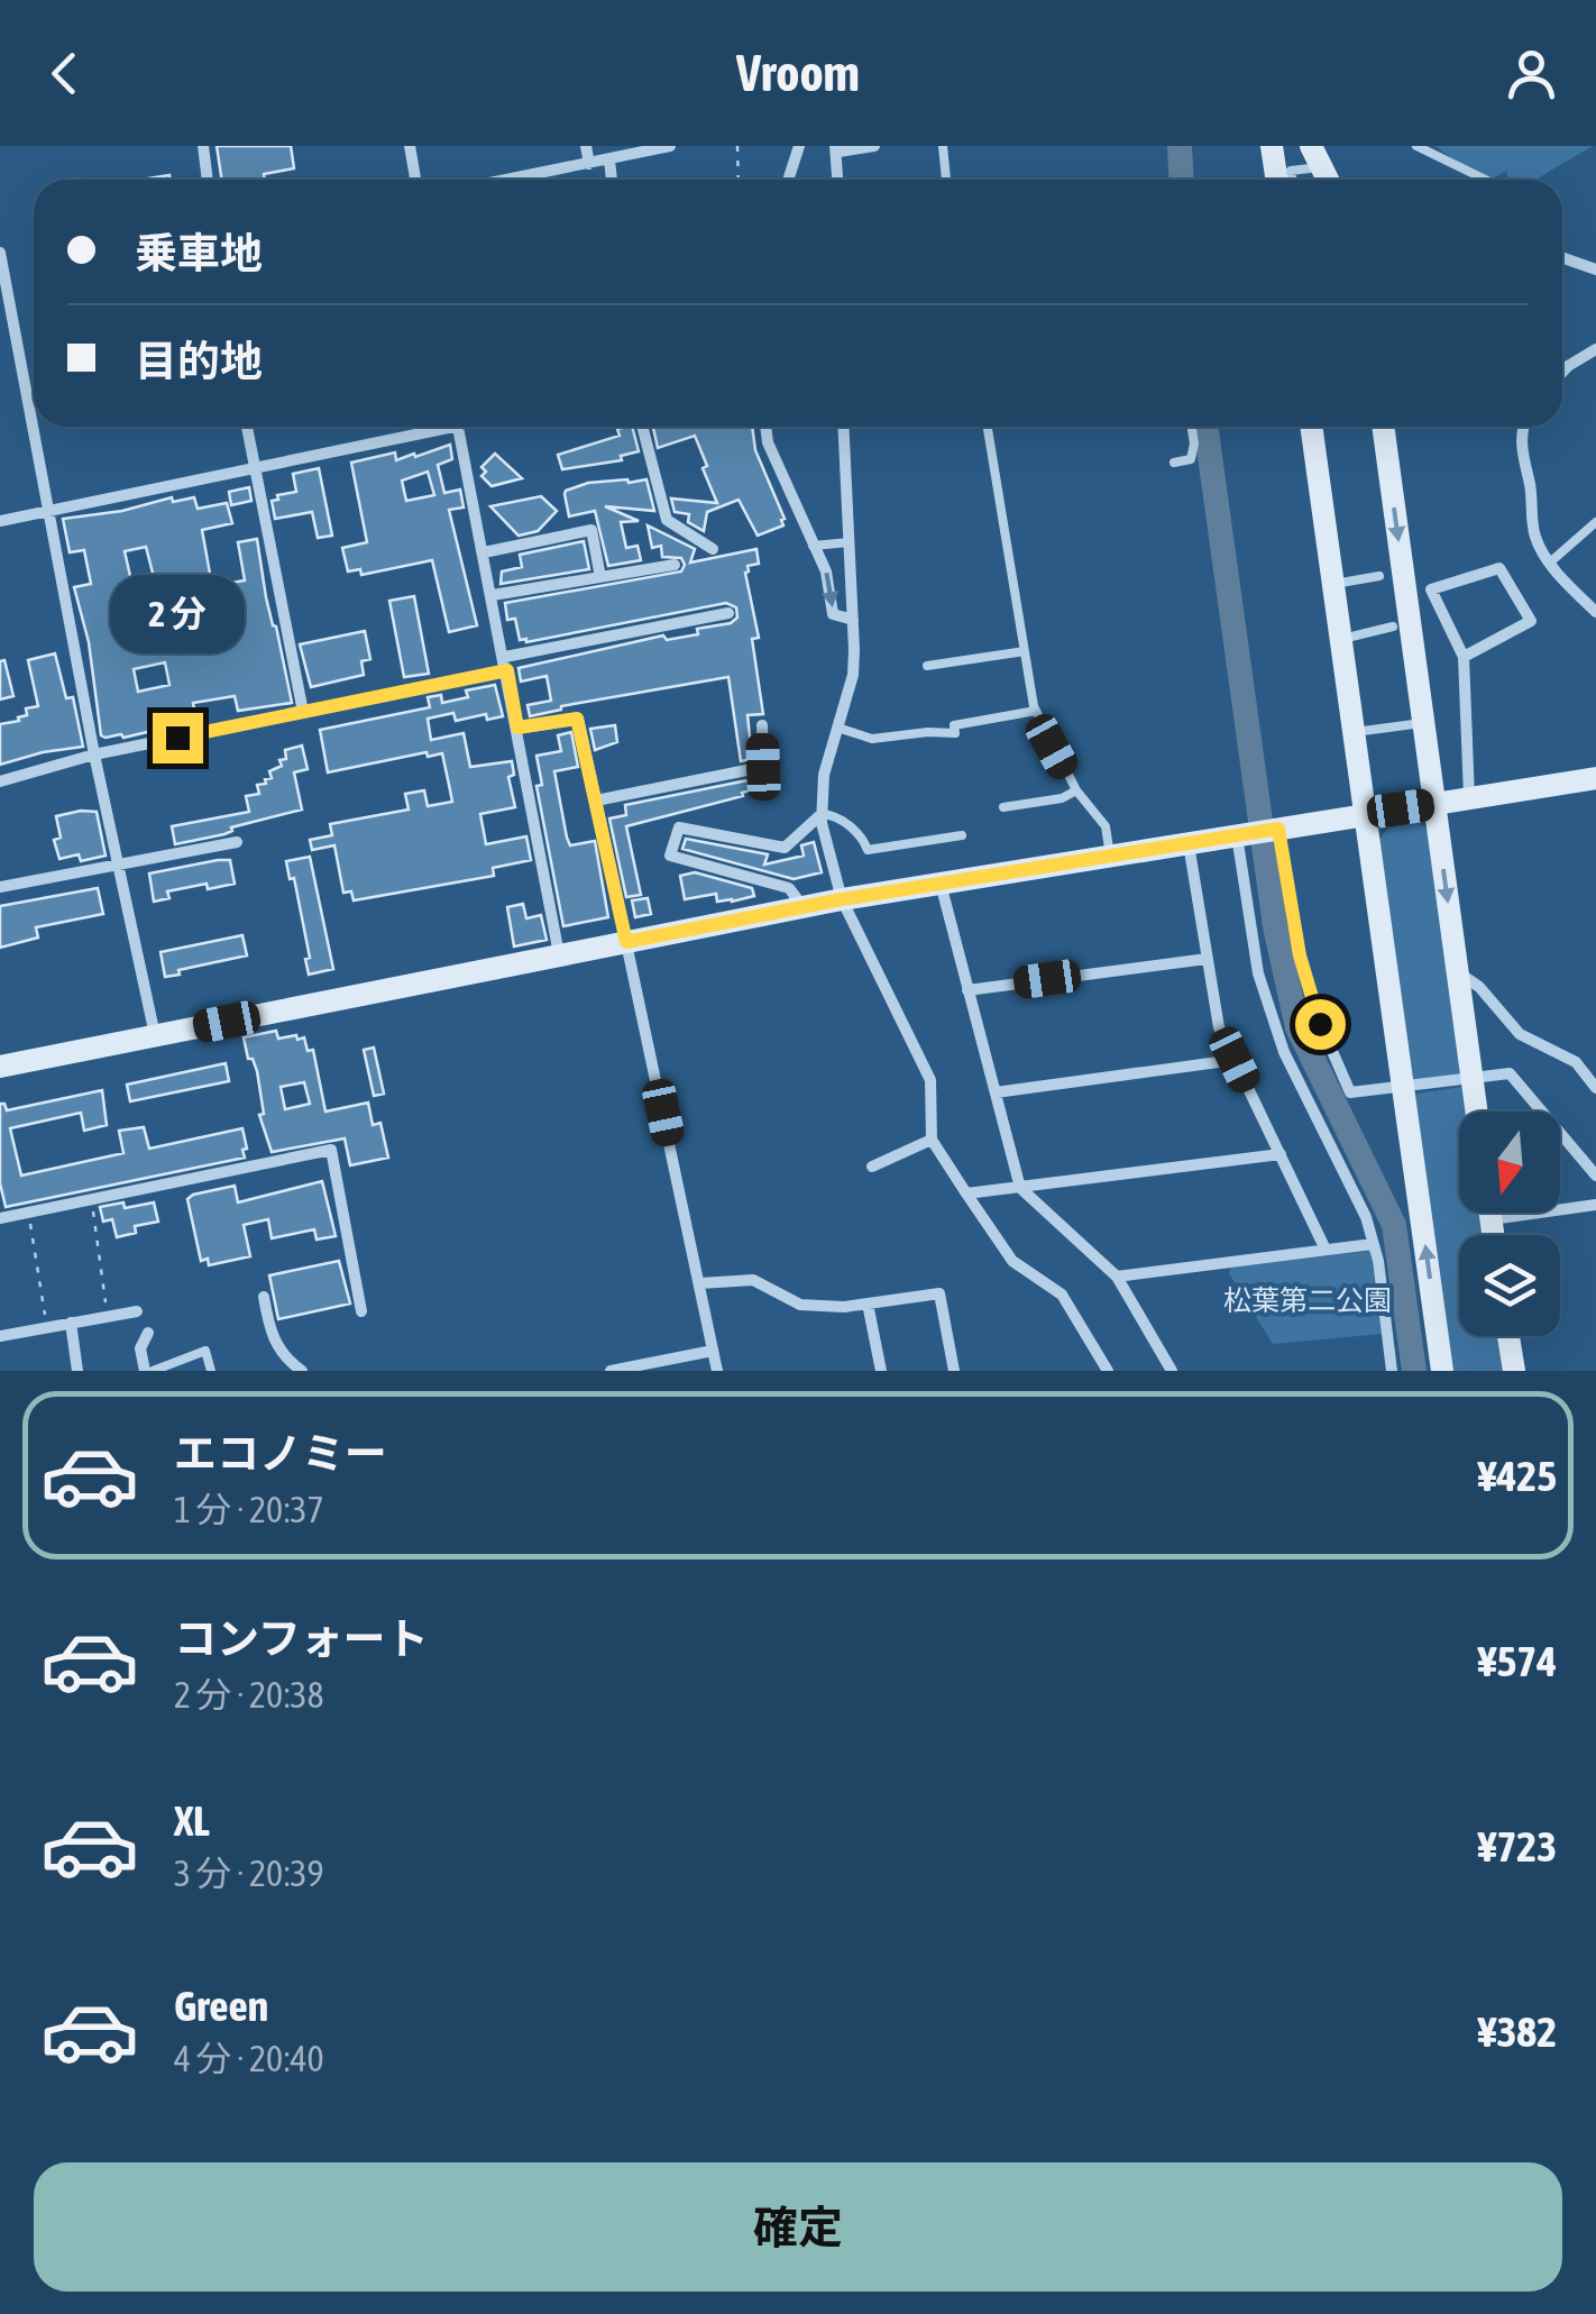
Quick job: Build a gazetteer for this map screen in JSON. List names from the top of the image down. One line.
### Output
{"parks":["松葉第二公園"],"north":"bottom","page":{"header":"Vroom","banner":["乗車地","目的地"],"bubble":"2 分","list":[{"name":"エコノミー","note":"1 分 · 20:37","value":"¥425"},{"name":"コンフォート","note":"2 分 · 20:38","value":"¥574"},{"name":"XL","note":"3 分 · 20:39","value":"¥723"},{"name":"Green","note":"4 分 · 20:40","value":"¥382"}],"buttons":"確定"}}
